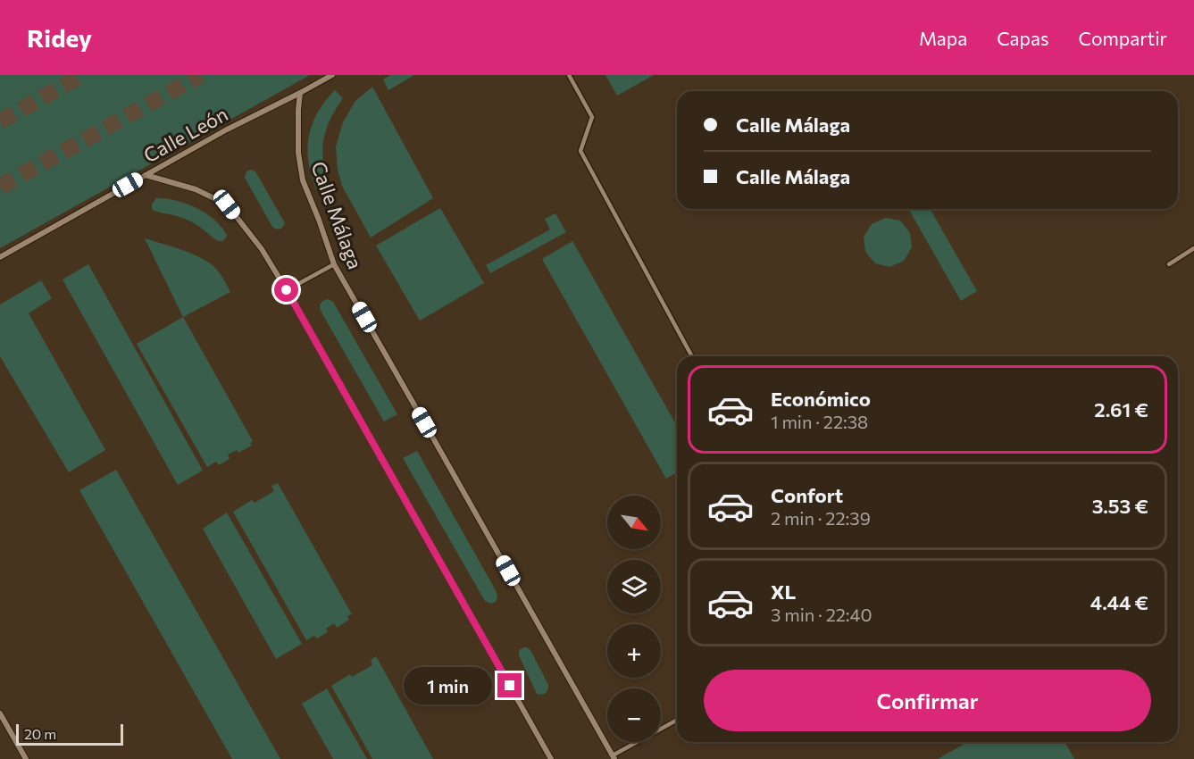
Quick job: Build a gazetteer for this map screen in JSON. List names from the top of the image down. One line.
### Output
{"streets":{"street":["Calle León","Calle Málaga"]},"crossings":[["Calle León","Calle Málaga"]],"scale_bar":"20 m","north":"bottom right","page":{"header":"Ridey","nav":["Mapa","Capas","Compartir"],"banner":["Calle Málaga","Calle Málaga"],"list":[{"name":"Económico","note":"1 min · 22:38","value":"2.61 €"},{"name":"Confort","note":"2 min · 22:39","value":"3.53 €"},{"name":"XL","note":"3 min · 22:40","value":"4.44 €"}],"map_buttons":["+","−"],"buttons":"Confirmar","bubble":"1 min","scale":"20 m"}}
